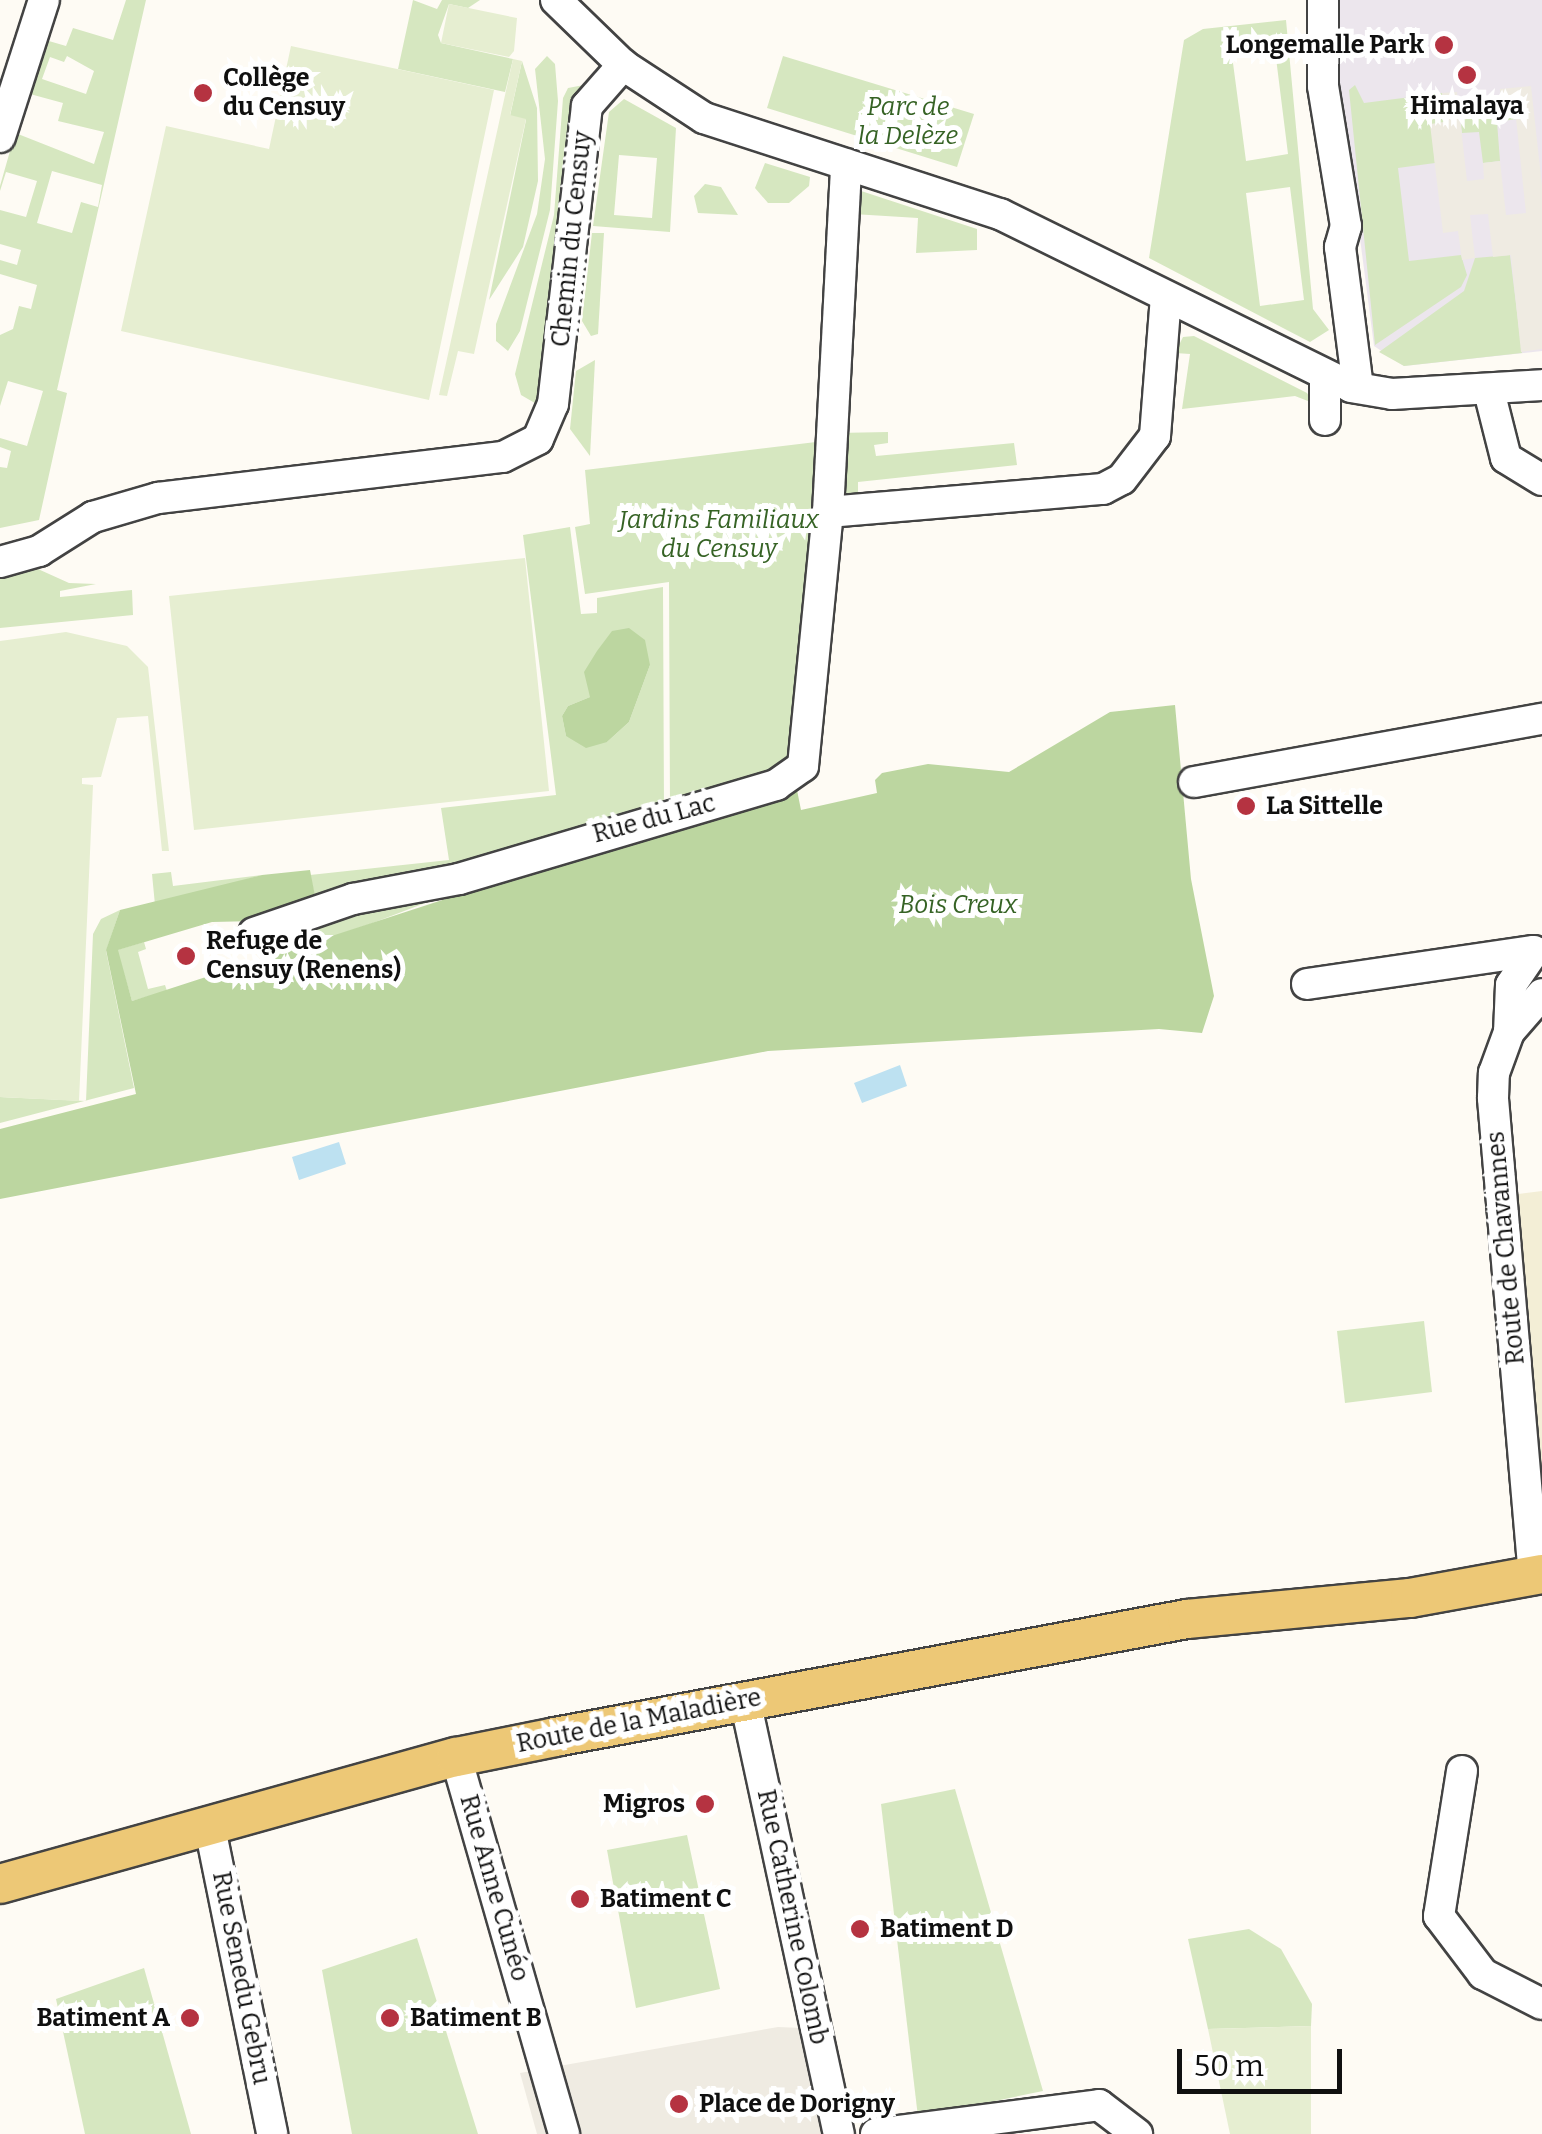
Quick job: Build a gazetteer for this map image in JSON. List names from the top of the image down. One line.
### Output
{"streets":{"main road":["Route de Chavannes","Route de la Maladière"],"street":["Chemin du Censuy","Rue du Lac","Rue Anne Cunéo","Rue Catherine Colomb","Rue Senedu Gebru"]},"crossings":[["Route de Chavannes","Route de la Maladière"],["Route de la Maladière","Rue Anne Cunéo"],["Route de la Maladière","Rue Catherine Colomb"],["Route de la Maladière","Rue Senedu Gebru"]],"parks":["Parc de la Delèze","Jardins Familiaux du Censuy","Bois Creux"],"places":["Longemalle Park","Himalaya","Collège du Censuy","La Sittelle","Refuge de Censuy (Renens)","Migros","Batiment C","Batiment D","Batiment A","Batiment B","Place de Dorigny"],"scale_bar":"50 m"}
